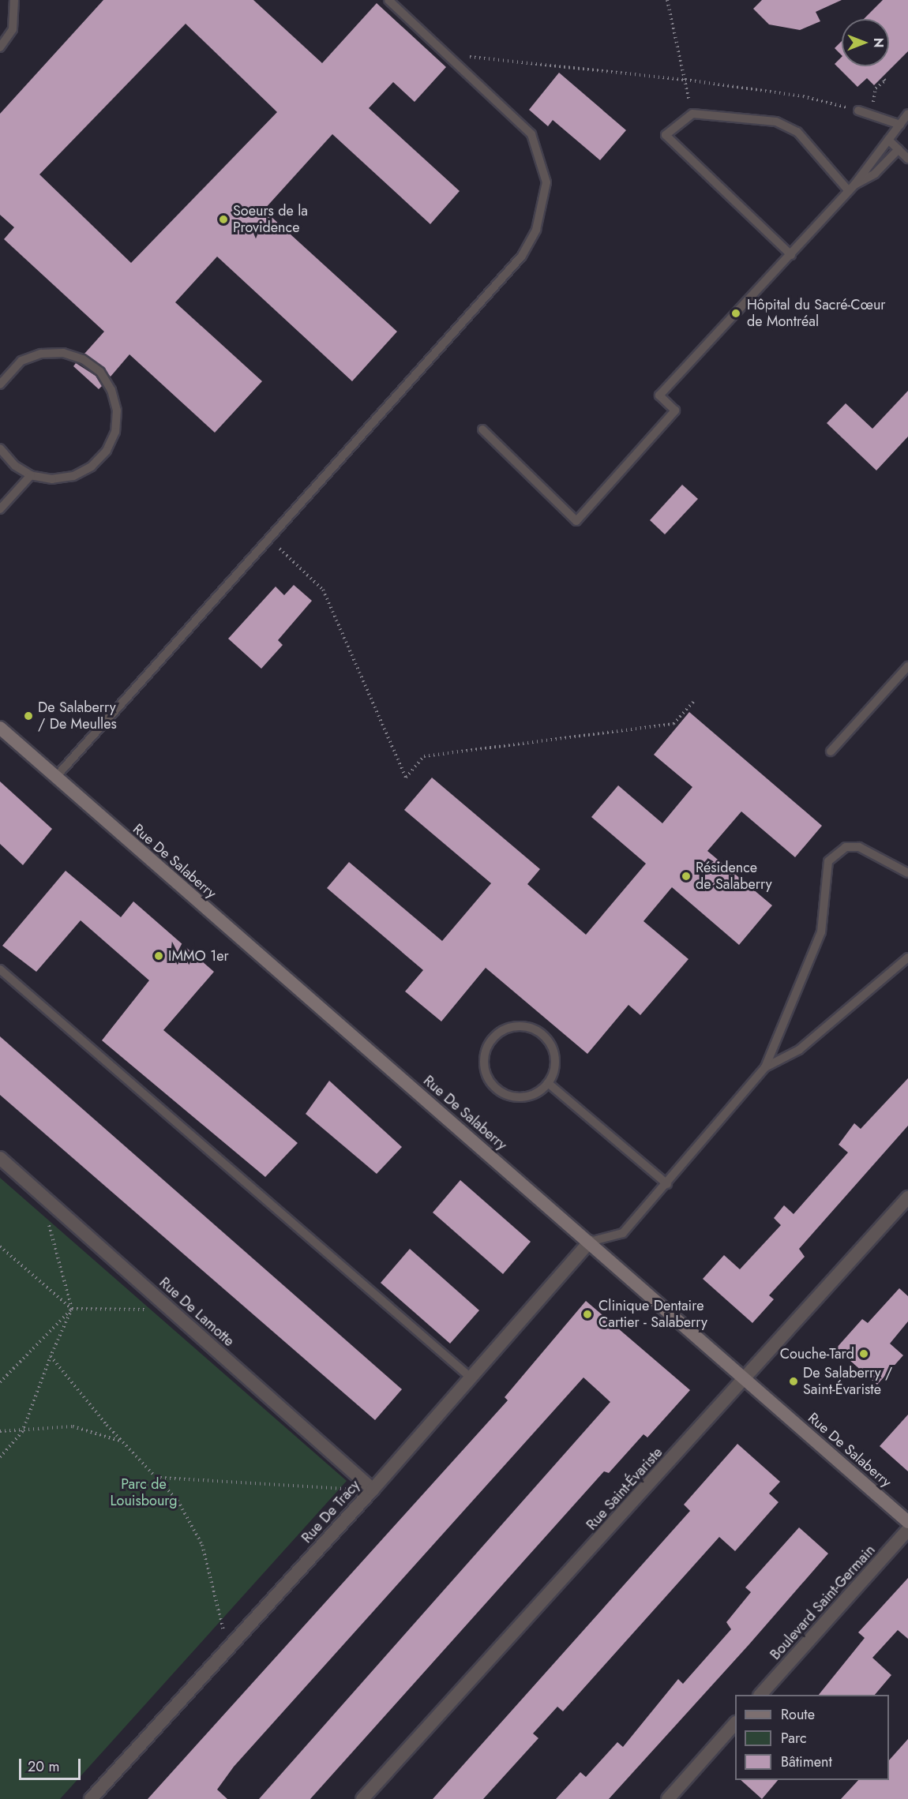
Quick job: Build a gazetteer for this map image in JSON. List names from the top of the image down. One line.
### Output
{"streets":{"main road":["Rue De Salaberry"],"street":["Rue De Lamotte","Rue Saint-Évariste","Rue De Tracy","Boulevard Saint-Germain"]},"crossings":[["Rue De Salaberry","Rue Saint-Évariste"],["Rue De Salaberry","Rue De Tracy"],["Rue De Lamotte","Rue De Tracy"]],"parks":["Parc de Louisbourg"],"places":["Soeurs de la Providence","Hôpital du Sacré-Cœur de Montréal","De Salaberry / De Meulles","Résidence de Salaberry","IMMO 1er","Clinique Dentaire Cartier - Salaberry","Couche-Tard","De Salaberry / Saint-Évariste"],"legend":["Route","Parc","Bâtiment"],"scale_bar":"20 m","north":"right"}
